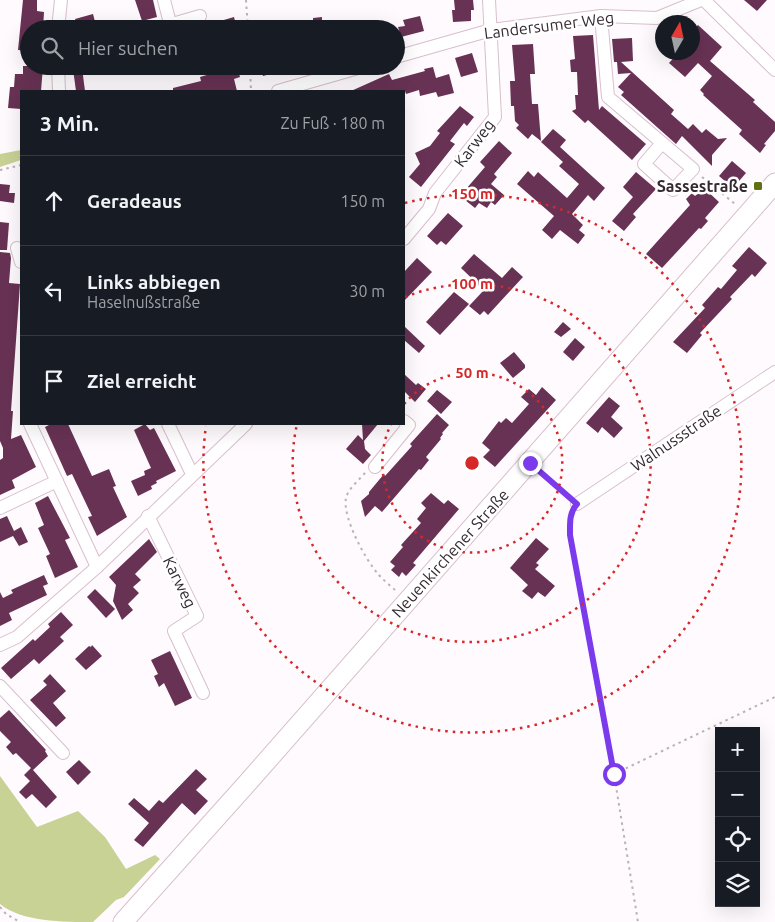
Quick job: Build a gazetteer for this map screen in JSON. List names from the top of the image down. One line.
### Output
{"streets":{"street":["Landersumer Weg","Karweg","Walnussstraße","Neuenkirchener Straße"]},"crossings":[["Landersumer Weg","Karweg"]],"places":{"transit":["Sassestraße"]},"north":"top","page":{"search":"Hier suchen","heading":["3 Min.","Zu Fuß · 180 m"],"list":[["Geradeaus","150 m"],["Links abbiegen","Haselnußstraße","30 m"],"Ziel erreicht"],"map_buttons":["+","−"]},"rings":["150 m","100 m","50 m"]}
